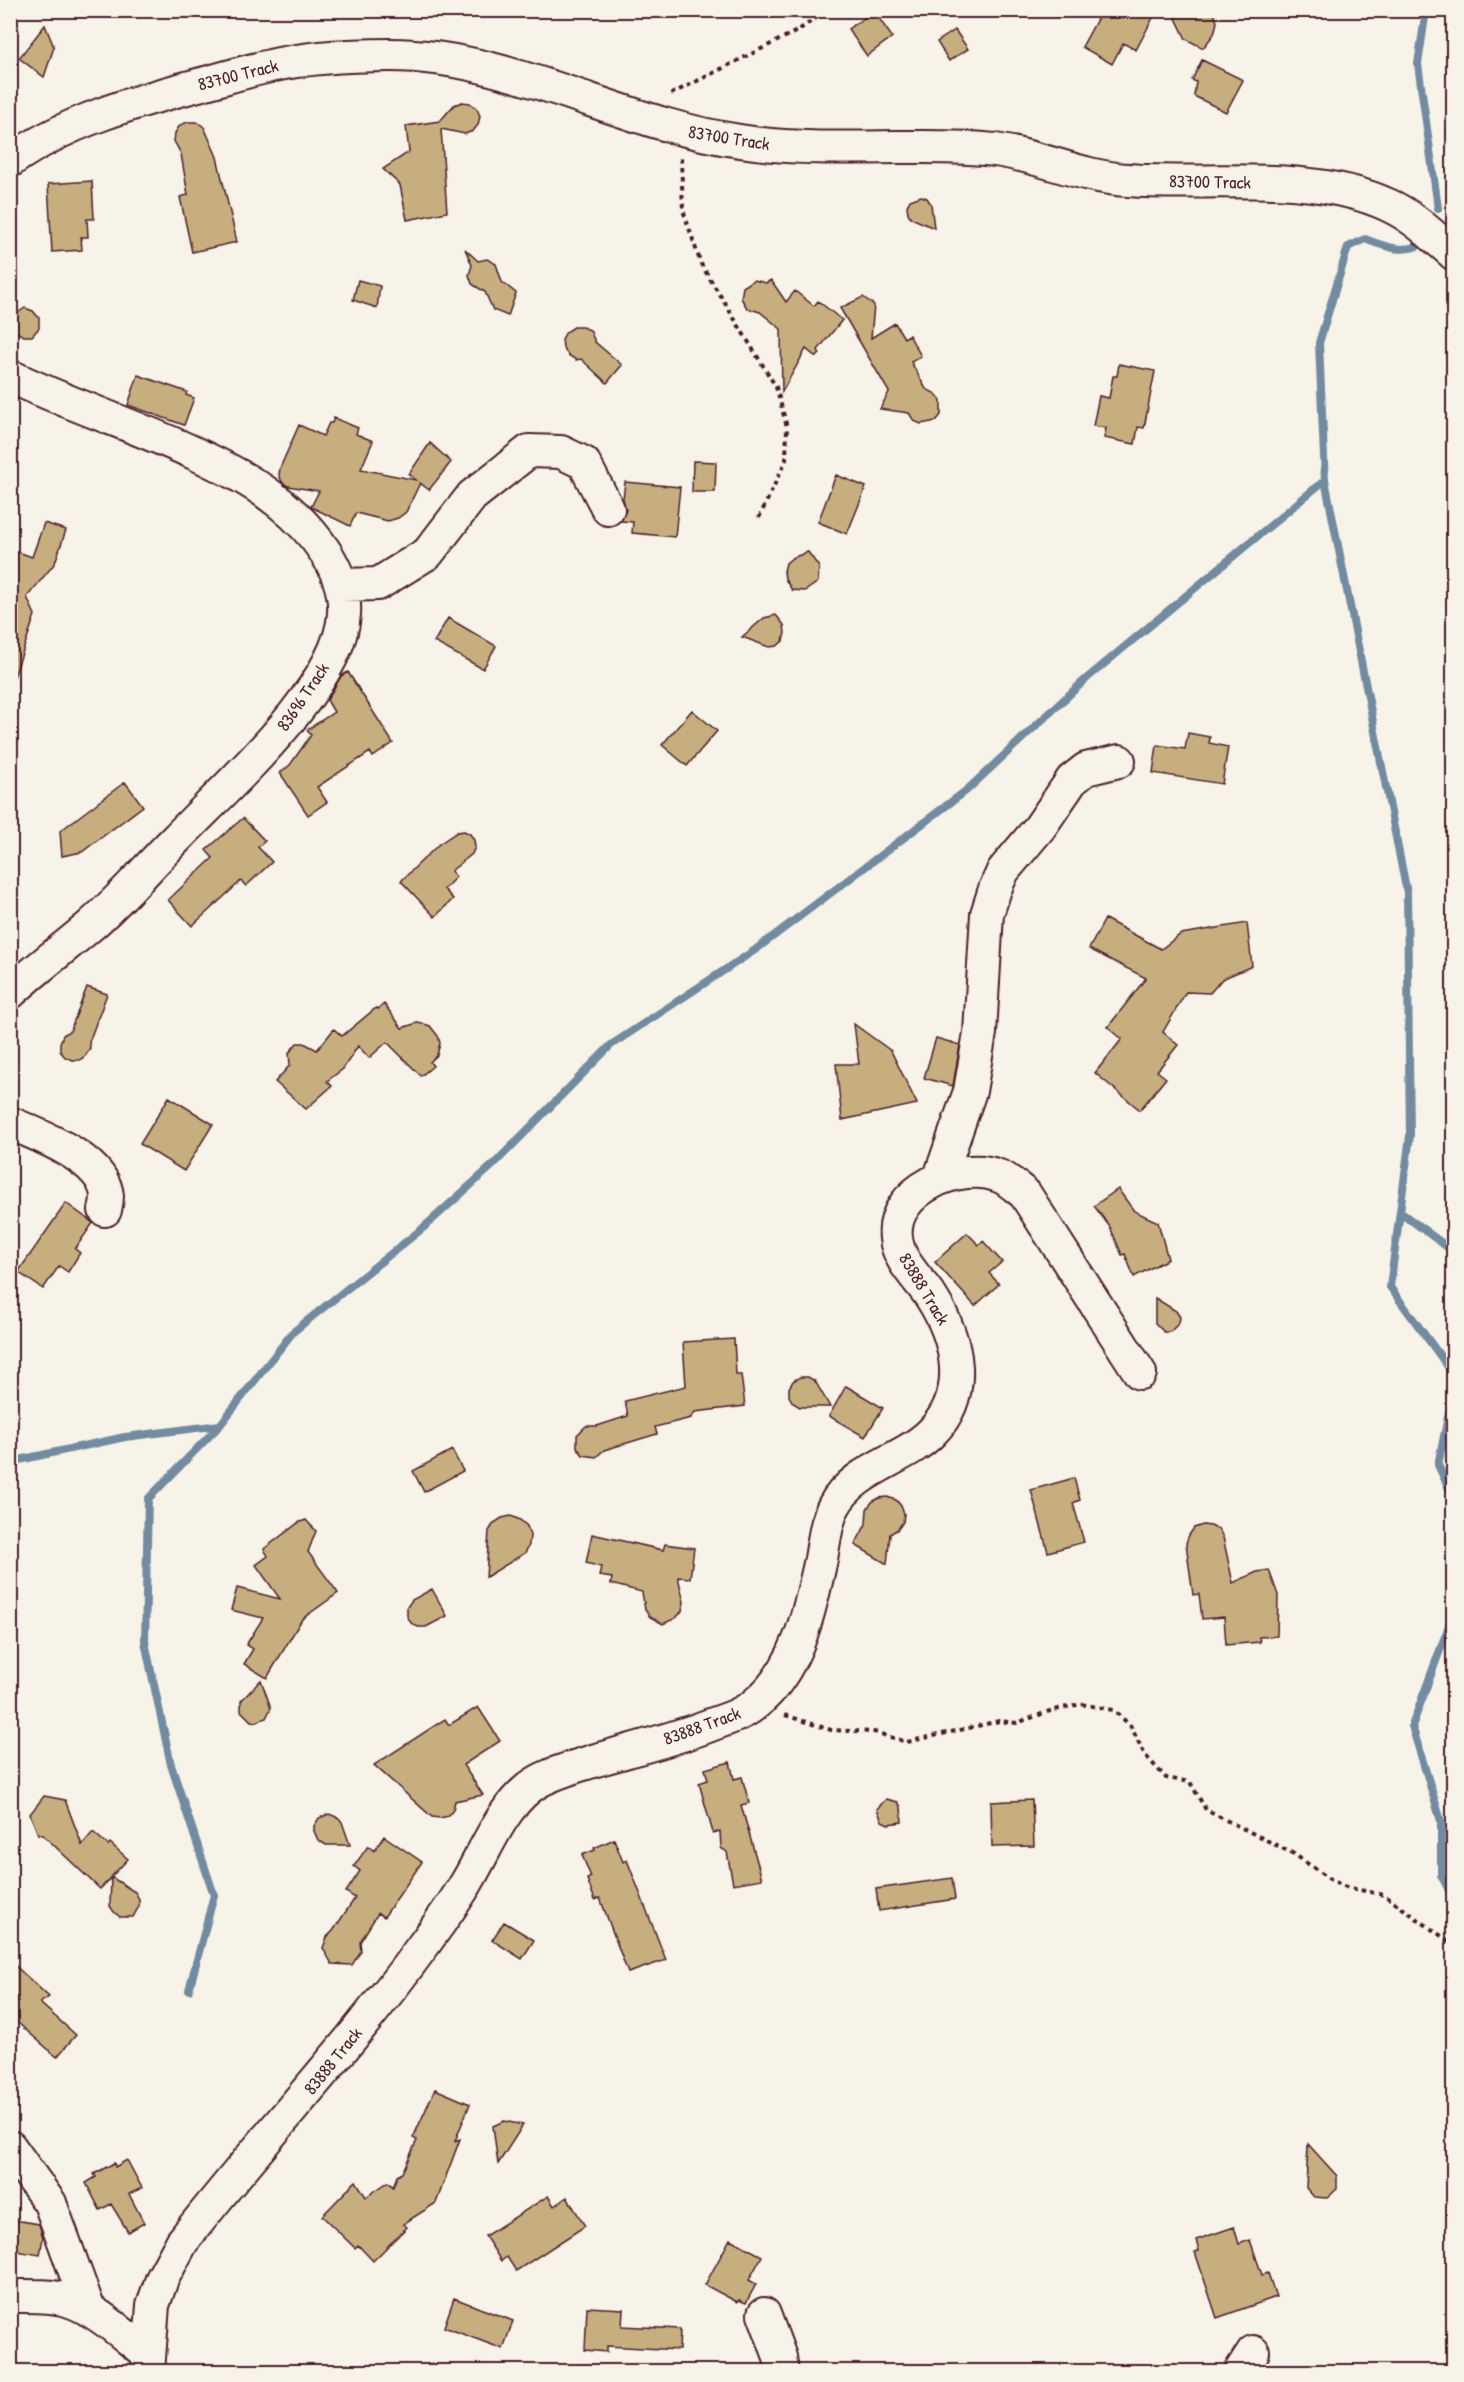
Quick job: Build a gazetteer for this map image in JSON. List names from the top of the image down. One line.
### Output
{"streets":{"street":["83700 Track","83696 Track","83888 Track"]}}
